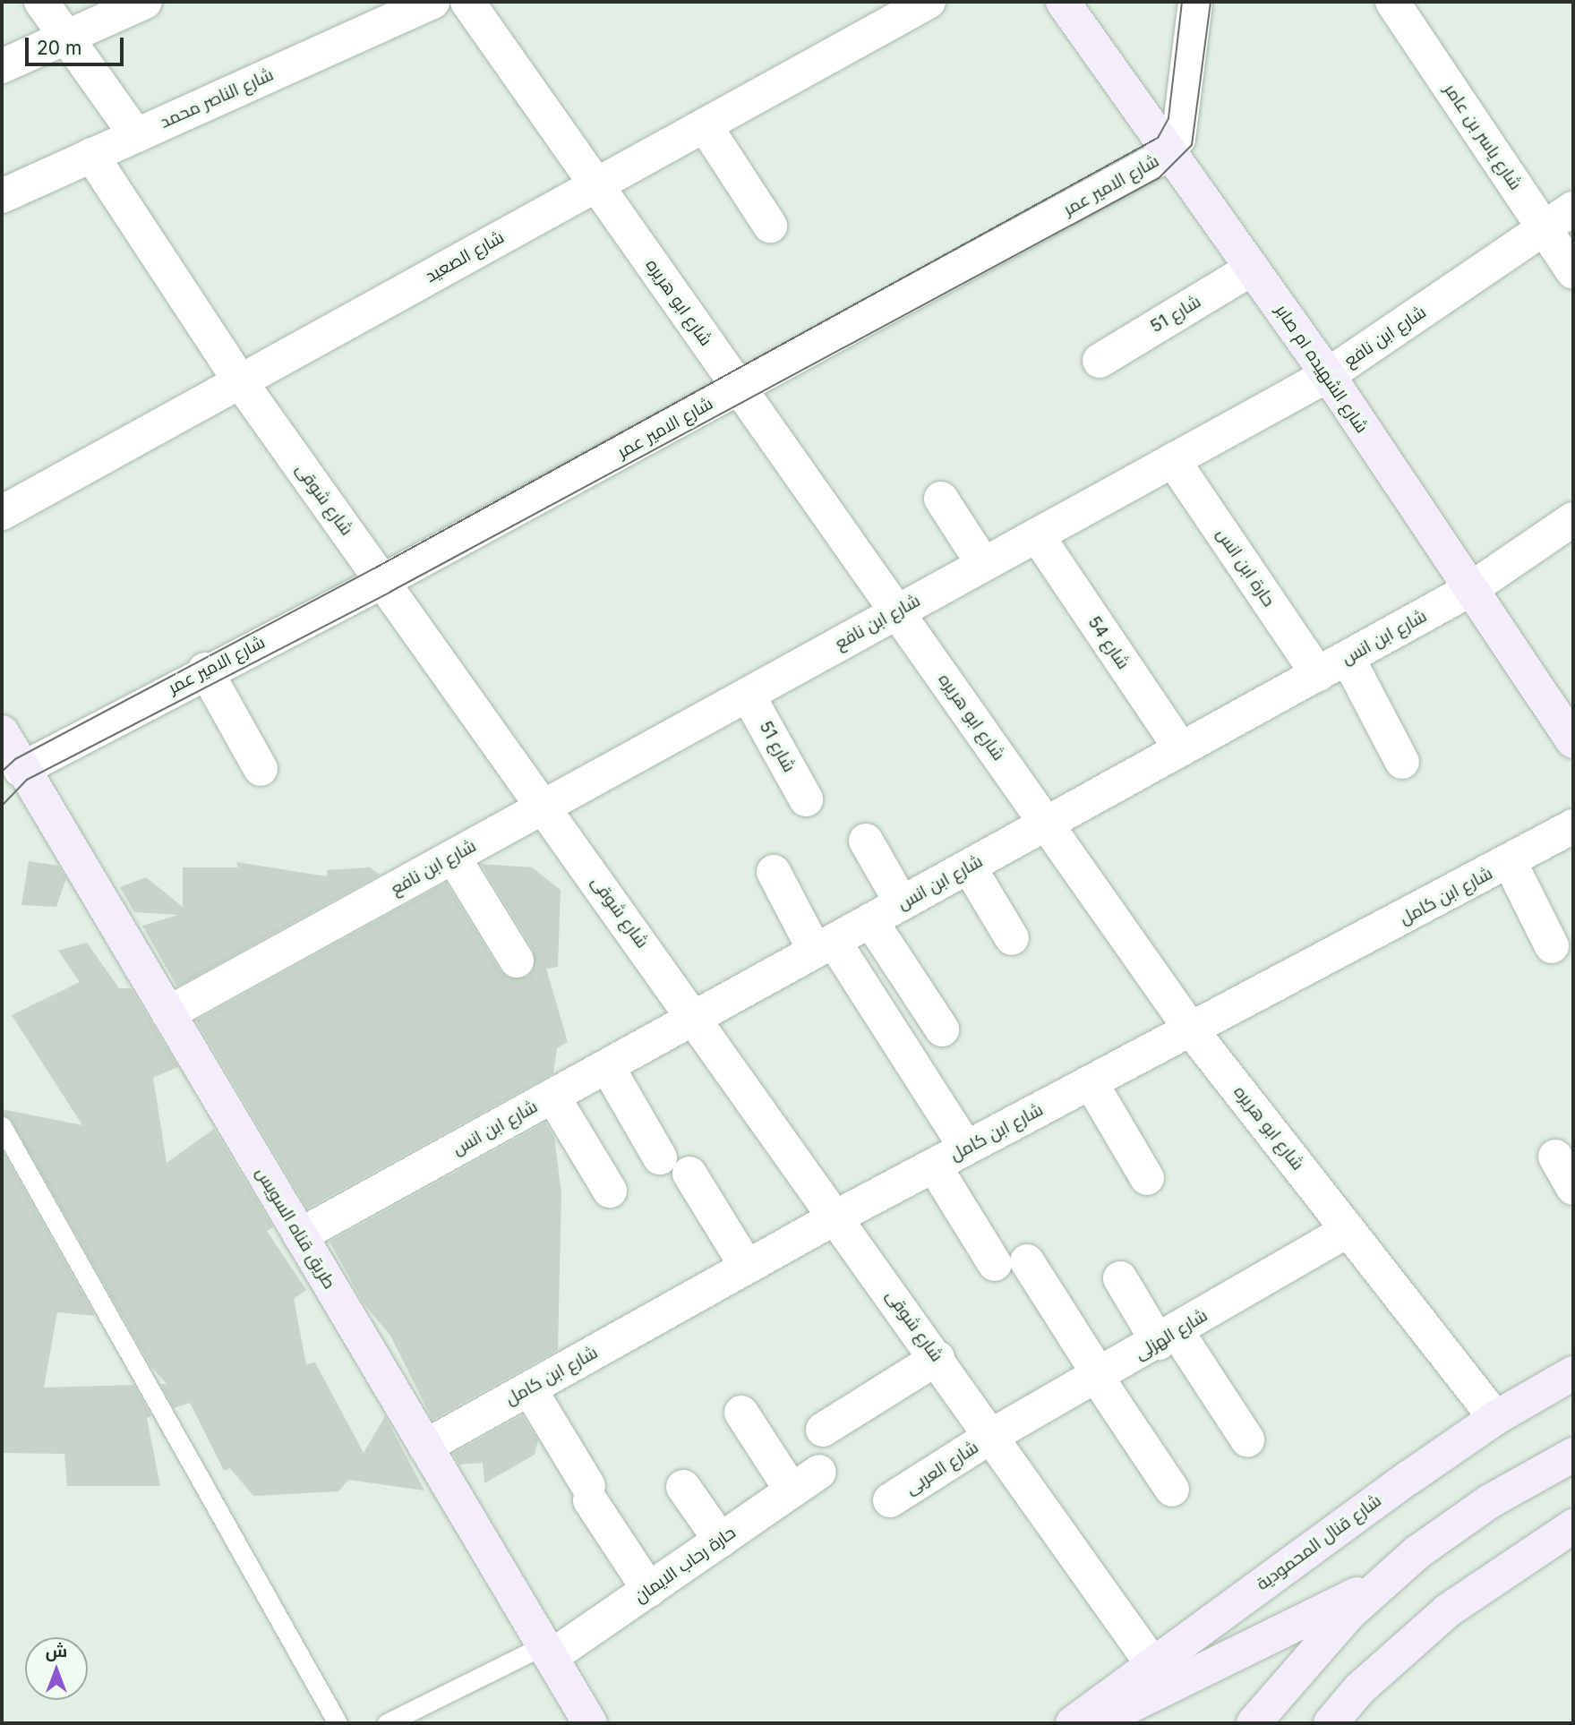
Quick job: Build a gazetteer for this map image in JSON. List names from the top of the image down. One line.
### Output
{"streets":{"street":["شارع الناصر محمد","شارع ياسر بن عامر","شارع الامير عمر","شارع الصعيد","شارع ابو هريره","شارع 51","شارع ابن نافع","شارع الشهيده ام صابر","شارع شوقى","حارة ابن انس","شارع ابن انس","شارع 54","شارع ابن كامل","طريق قناه السويس","شارع الهزلى","شارع العربى","شارع قنال المحمودية","حارة رحاب الايمان"]},"crossings":[["شارع الناصر محمد","شارع شوقى"],["شارع ياسر بن عامر","شارع ابن نافع"],["شارع الامير عمر","شارع ابو هريره"],["شارع الامير عمر","شارع الشهيده ام صابر"],["شارع الامير عمر","شارع شوقى"],["شارع الامير عمر","طريق قناه السويس"],["شارع الصعيد","شارع ابو هريره"],["شارع الصعيد","شارع شوقى"],["شارع ابو هريره","شارع ابن نافع"],["شارع ابو هريره","شارع ابن انس"],["شارع ابو هريره","شارع ابن كامل"],["شارع ابو هريره","شارع الهزلى"],["شارع ابو هريره","شارع قنال المحمودية"],["شارع 51","شارع ابن نافع"],["شارع 51","شارع الشهيده ام صابر"],["شارع ابن نافع","شارع الشهيده ام صابر"],["شارع ابن نافع","شارع شوقى"],["شارع ابن نافع","حارة ابن انس"],["شارع ابن نافع","شارع 54"],["شارع ابن نافع","طريق قناه السويس"],["شارع الشهيده ام صابر","شارع ابن انس"],["شارع شوقى","شارع ابن انس"],["شارع شوقى","شارع ابن كامل"],["شارع شوقى","شارع الهزلى"],["شارع شوقى","شارع العربى"],["شارع شوقى","شارع قنال المحمودية"],["حارة ابن انس","شارع ابن انس"],["شارع ابن انس","شارع 54"],["شارع ابن انس","طريق قناه السويس"],["شارع ابن كامل","طريق قناه السويس"],["طريق قناه السويس","حارة رحاب الايمان"],["شارع الهزلى","شارع العربى"]],"scale_bar":"20 m","north":"top"}
